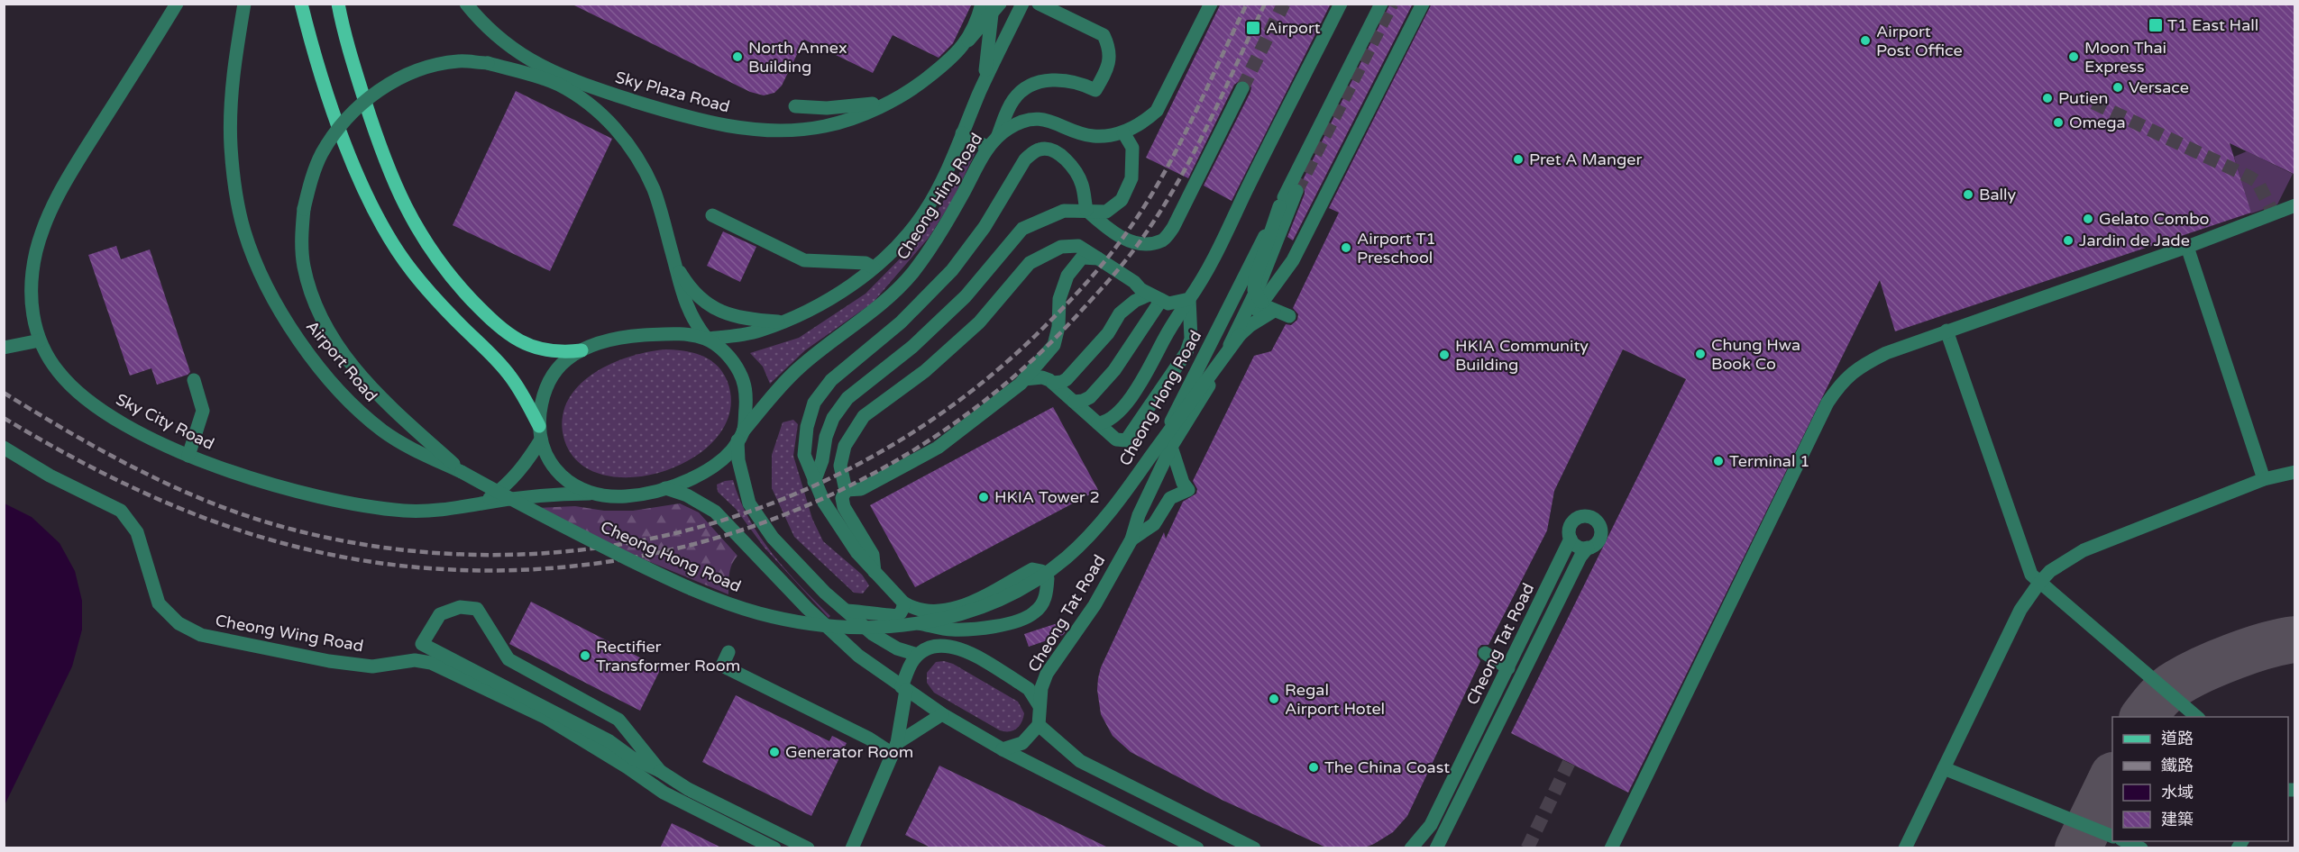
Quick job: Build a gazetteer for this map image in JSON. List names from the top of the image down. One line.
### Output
{"streets":{"street":["Sky Plaza Road","Cheong Hing Road","Airport Road","Cheong Hong Road","Sky City Road","Cheong Tat Road","Cheong Wing Road"]},"crossings":[["Cheong Hing Road","Sky City Road"],["Airport Road","Cheong Hong Road"],["Cheong Hong Road","Sky City Road"]],"places":{"transit":["T1 East Hall","Airport"],"other":["Airport Post Office","North Annex Building","Moon Thai Express","Versace","Putien","Omega","Pret A Manger","Bally","Gelato Combo","Jardin de Jade","Airport T1 Preschool","Chung Hwa Book Co","HKIA Community Building","Terminal 1","HKIA Tower 2","Rectifier Transformer Room","Regal Airport Hotel","Generator Room","The China Coast"]},"legend":["道路","鐵路","水域","建築"]}
